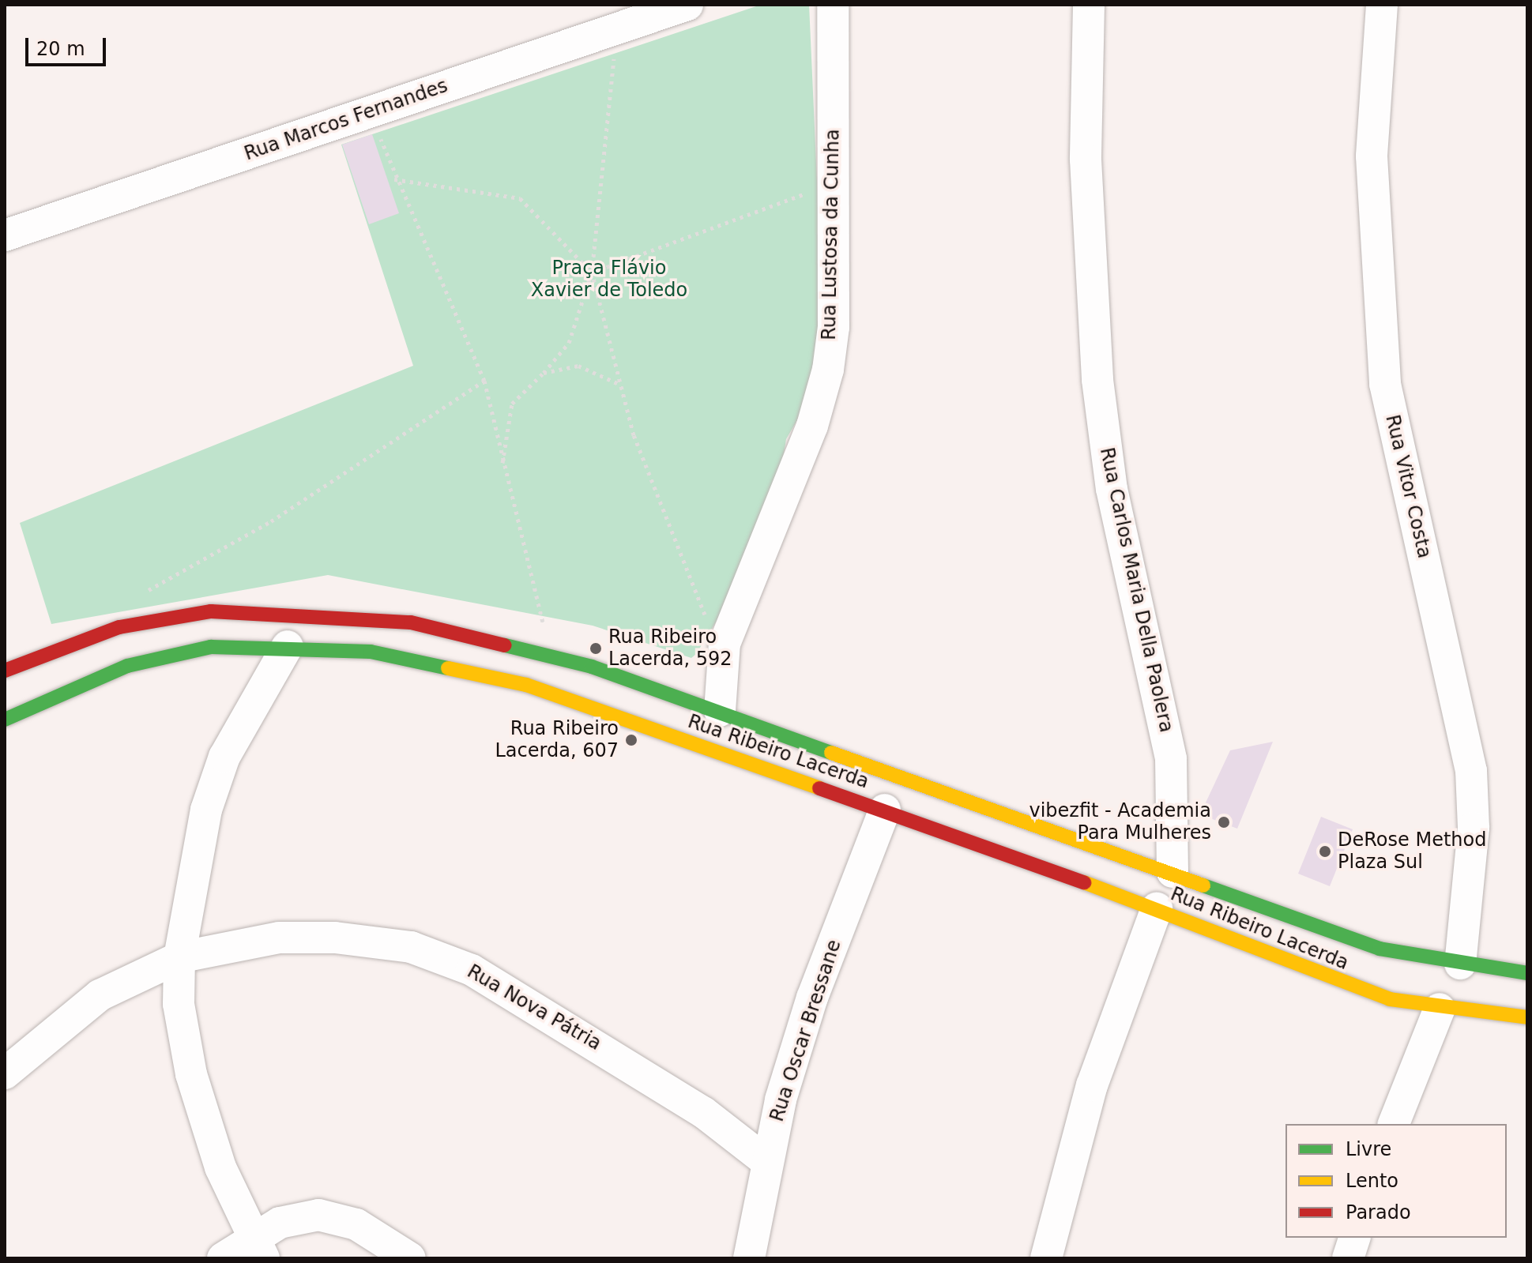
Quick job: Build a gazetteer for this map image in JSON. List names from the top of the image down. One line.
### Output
{"streets":{"street":["Rua Marcos Fernandes","Rua Lustosa da Cunha","Rua Vitor Costa","Rua Carlos Maria Della Paolera","Rua Ribeiro Lacerda","Rua Nova Pátria","Rua Oscar Bressane"]},"crossings":[["Rua Lustosa da Cunha","Rua Ribeiro Lacerda"],["Rua Vitor Costa","Rua Ribeiro Lacerda"],["Rua Carlos Maria Della Paolera","Rua Ribeiro Lacerda"],["Rua Ribeiro Lacerda","Rua Oscar Bressane"],["Rua Nova Pátria","Rua Oscar Bressane"]],"parks":["Praça Flávio Xavier de Toledo"],"places":["Rua Ribeiro Lacerda, 592","Rua Ribeiro Lacerda, 607","vibezfit - Academia Para Mulheres","DeRose Method Plaza Sul"],"legend":["Livre","Lento","Parado"],"scale_bar":"20 m"}
